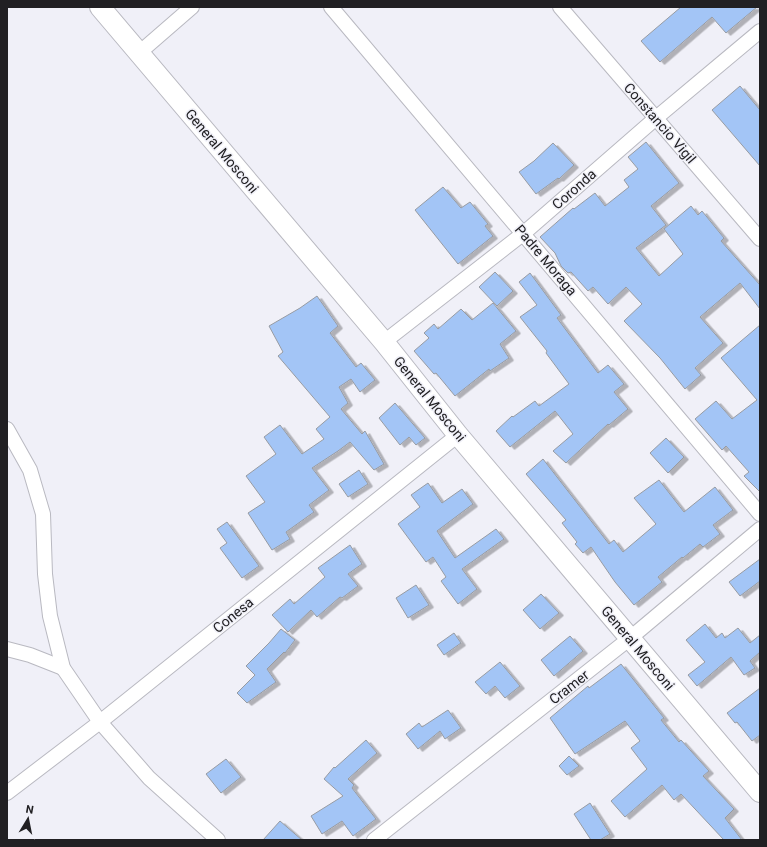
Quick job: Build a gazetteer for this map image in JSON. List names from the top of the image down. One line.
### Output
{"streets":{"street":["Constancio Vigil","General Mosconi","Coronda","Padre Moraga","Conesa","Cramer"]},"crossings":[["Constancio Vigil","Coronda"],["General Mosconi","Coronda"],["General Mosconi","Conesa"],["General Mosconi","Cramer"],["Coronda","Padre Moraga"]],"north":"top"}
